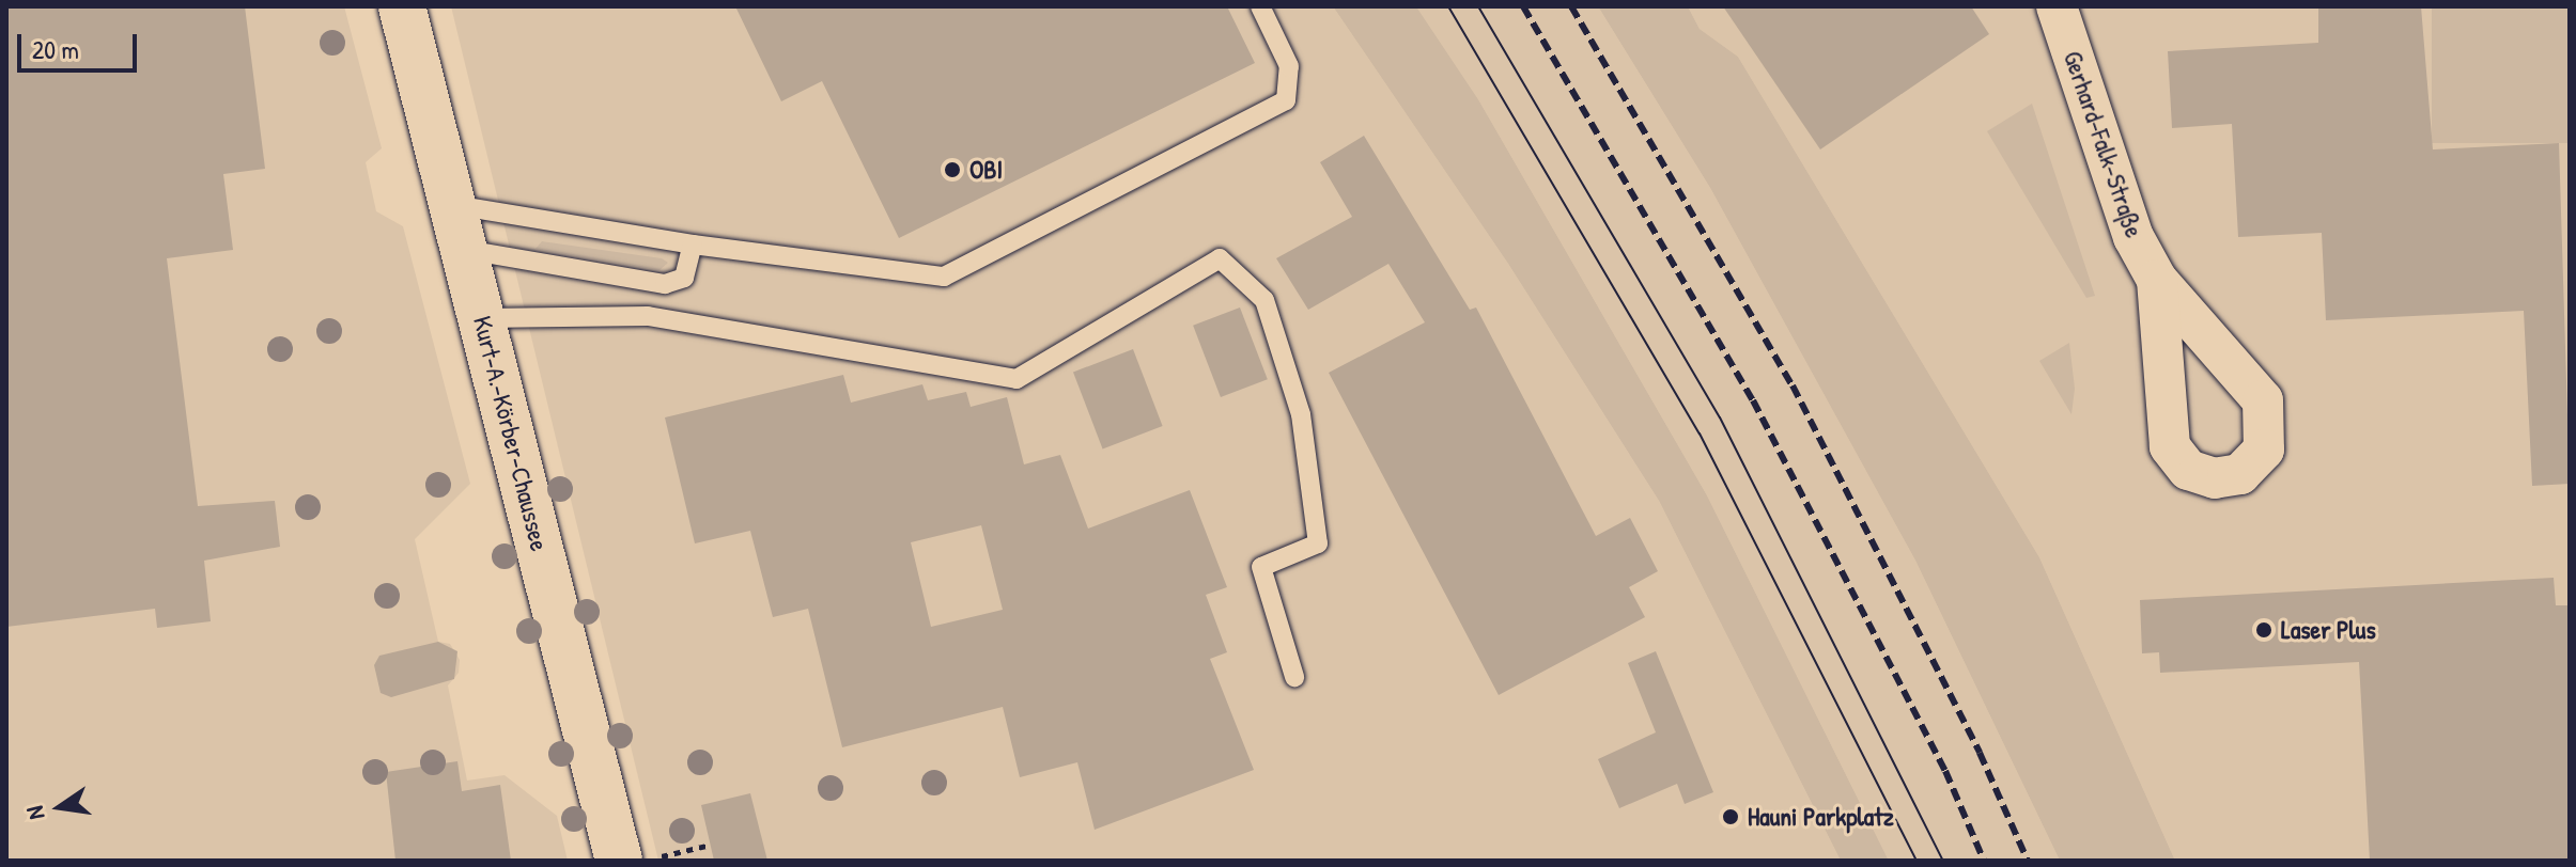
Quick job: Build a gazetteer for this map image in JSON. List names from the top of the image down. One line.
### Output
{"streets":{"main road":["Kurt-A.-Körber-Chaussee"],"street":["Gerhard-Falk-Straße"]},"places":["OBI","Laser Plus","Hauni Parkplatz"],"scale_bar":"20 m","north":"left"}
